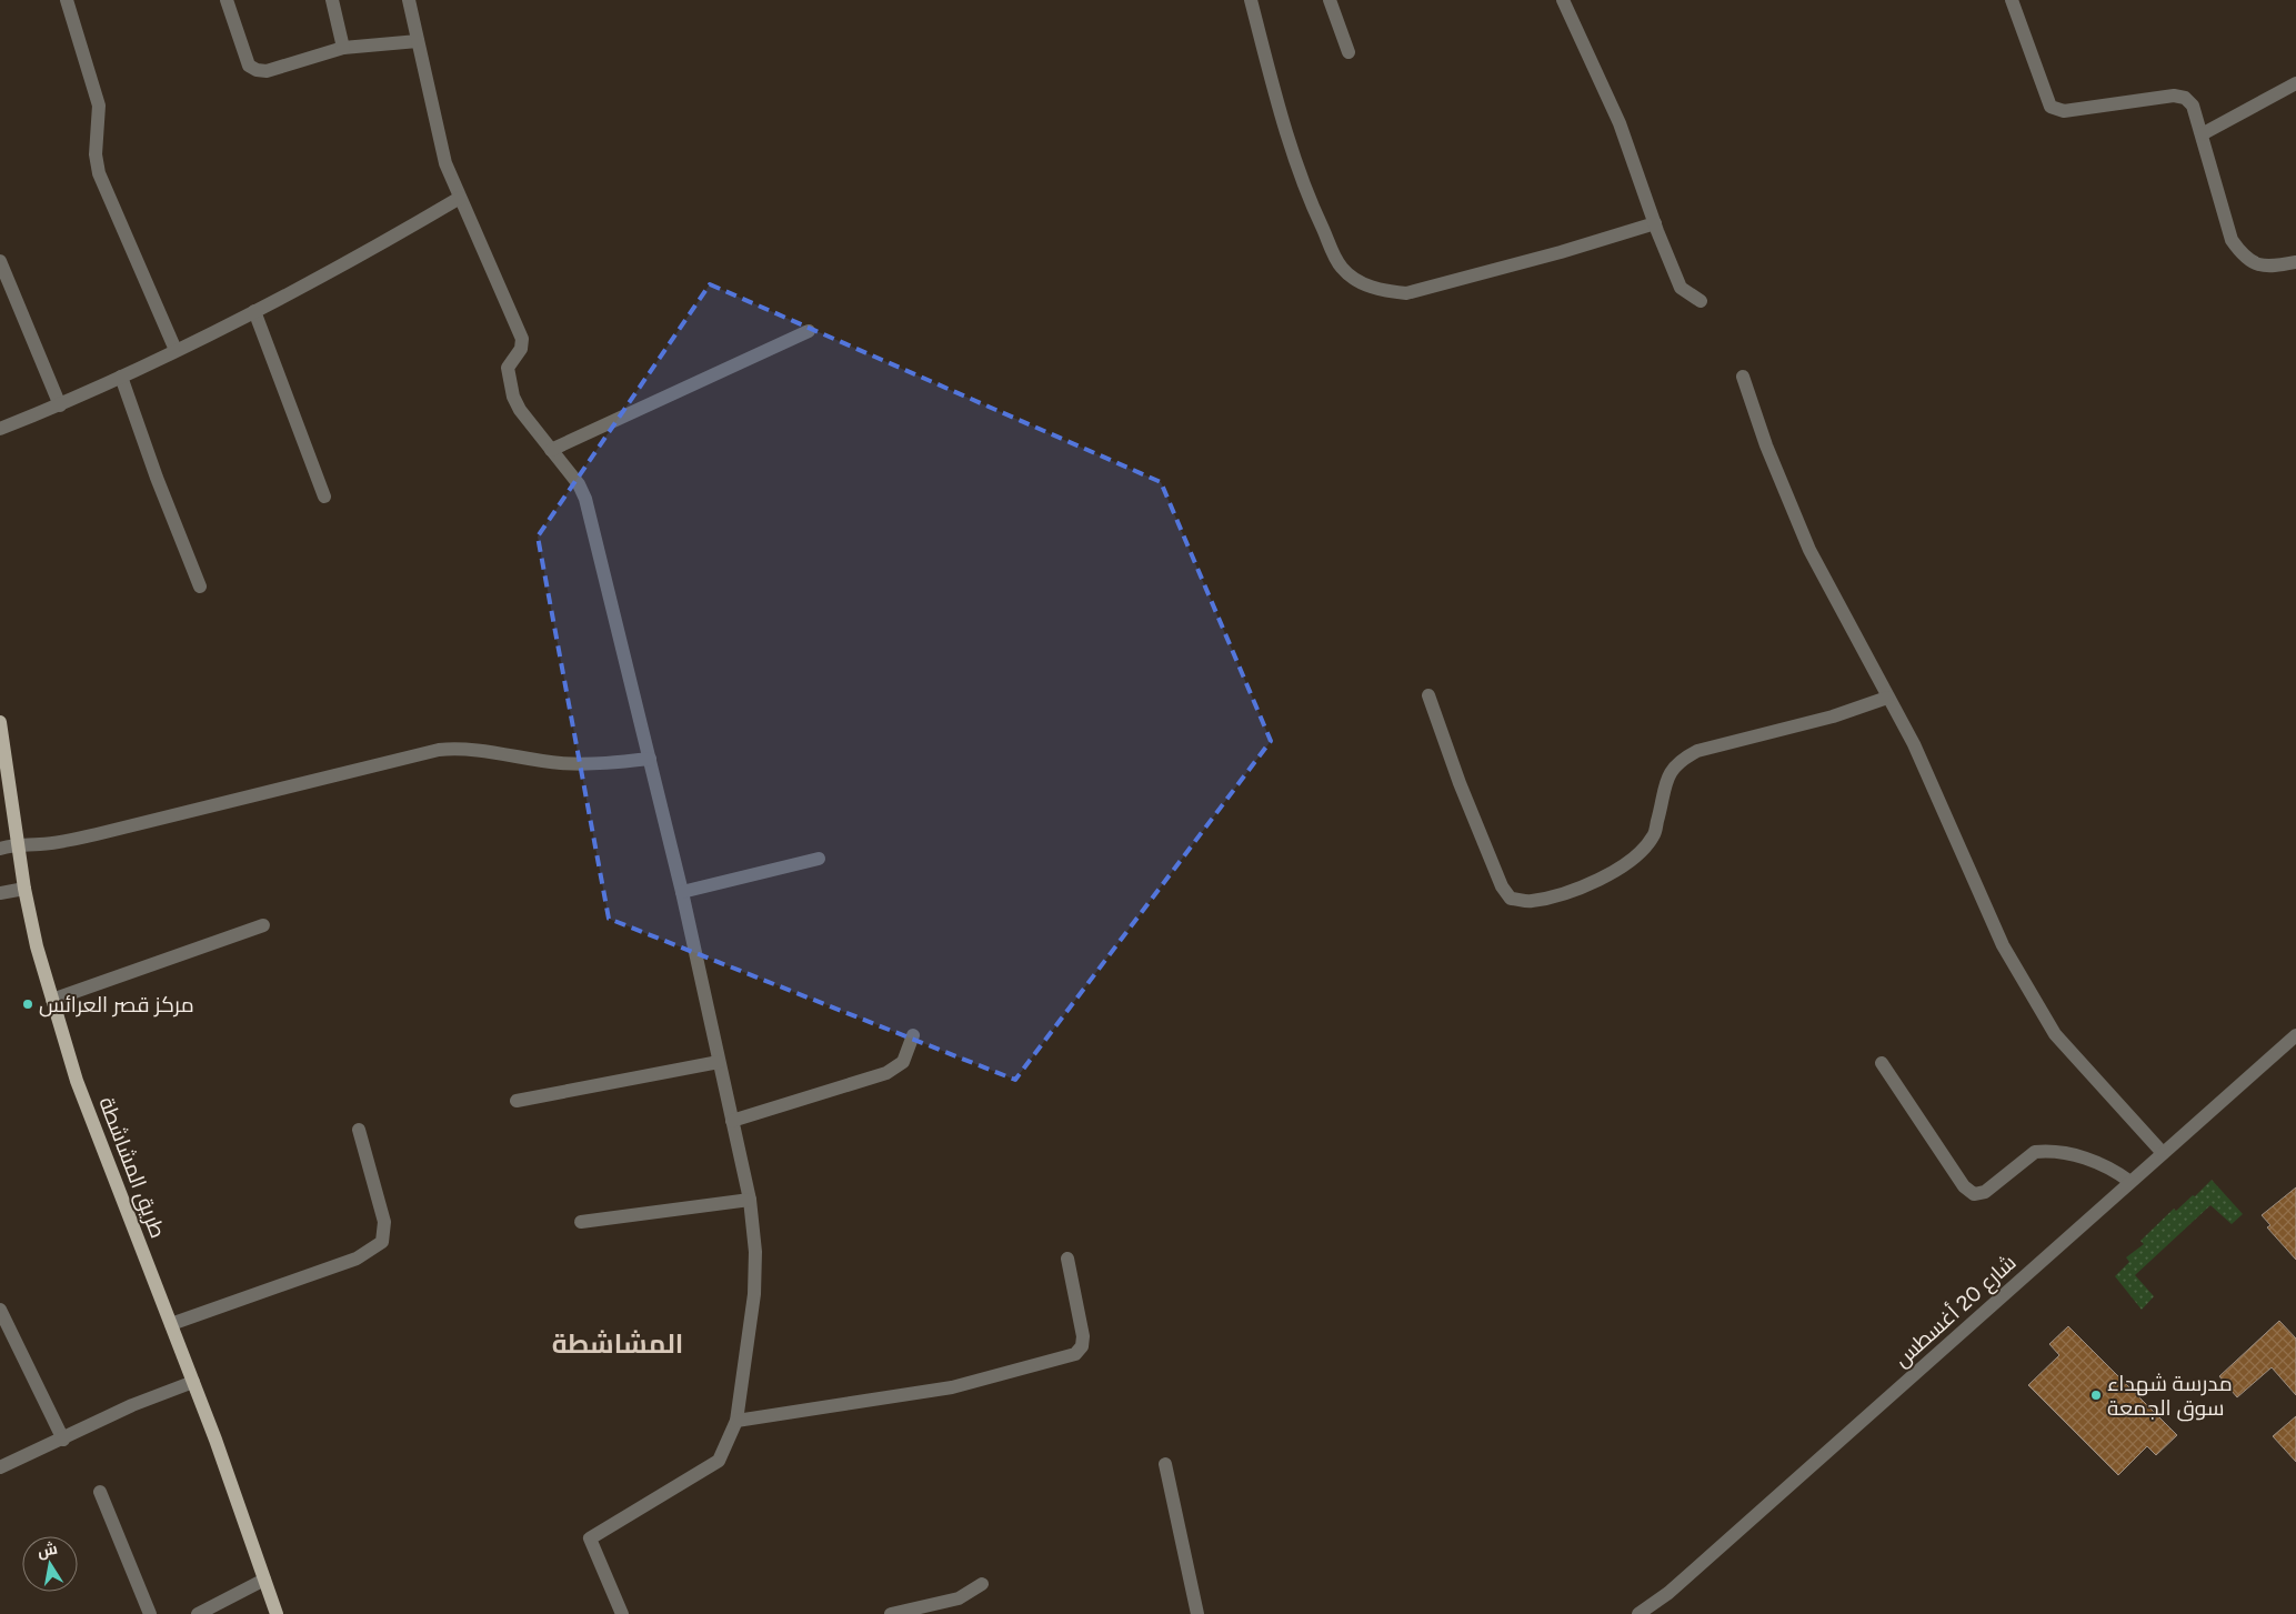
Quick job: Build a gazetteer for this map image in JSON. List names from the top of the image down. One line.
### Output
{"streets":{"main road":["طريق المشاشطة"],"street":["شارع 20 أغسطس"]},"districts":["المشاشطة"],"places":["مركز قصر العرائس","مدرسة شهداء سوق الجمعة"],"north":"top"}
